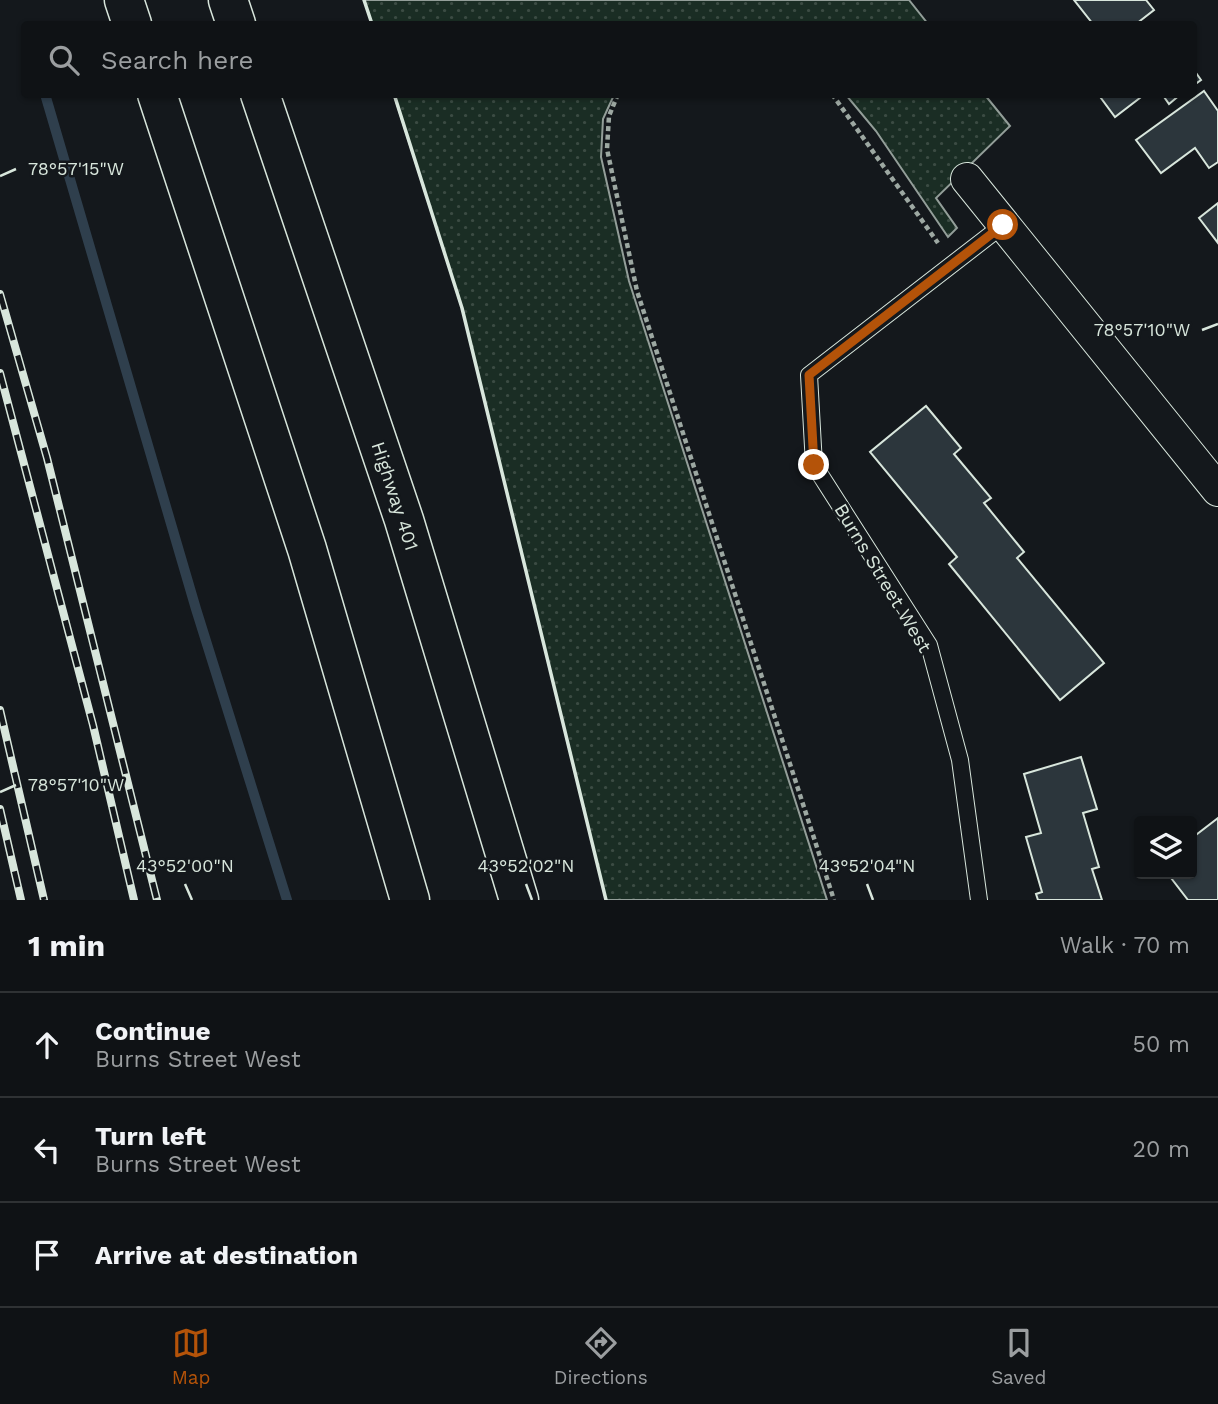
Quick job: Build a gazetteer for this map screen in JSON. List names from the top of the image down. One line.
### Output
{"streets":{"highway":["Highway 401"],"lane":["Burns Street West"]},"page":{"search":"Search here","heading":["1 min","Walk · 70 m"],"list":[["Continue","Burns Street West","50 m"],["Turn left","Burns Street West","20 m"],"Arrive at destination"],"nav":["Map","Directions","Saved"]},"coordinates":["78°57'15\"W","78°57'10\"W","43°52'00\"N","43°52'02\"N","43°52'04\"N"]}
